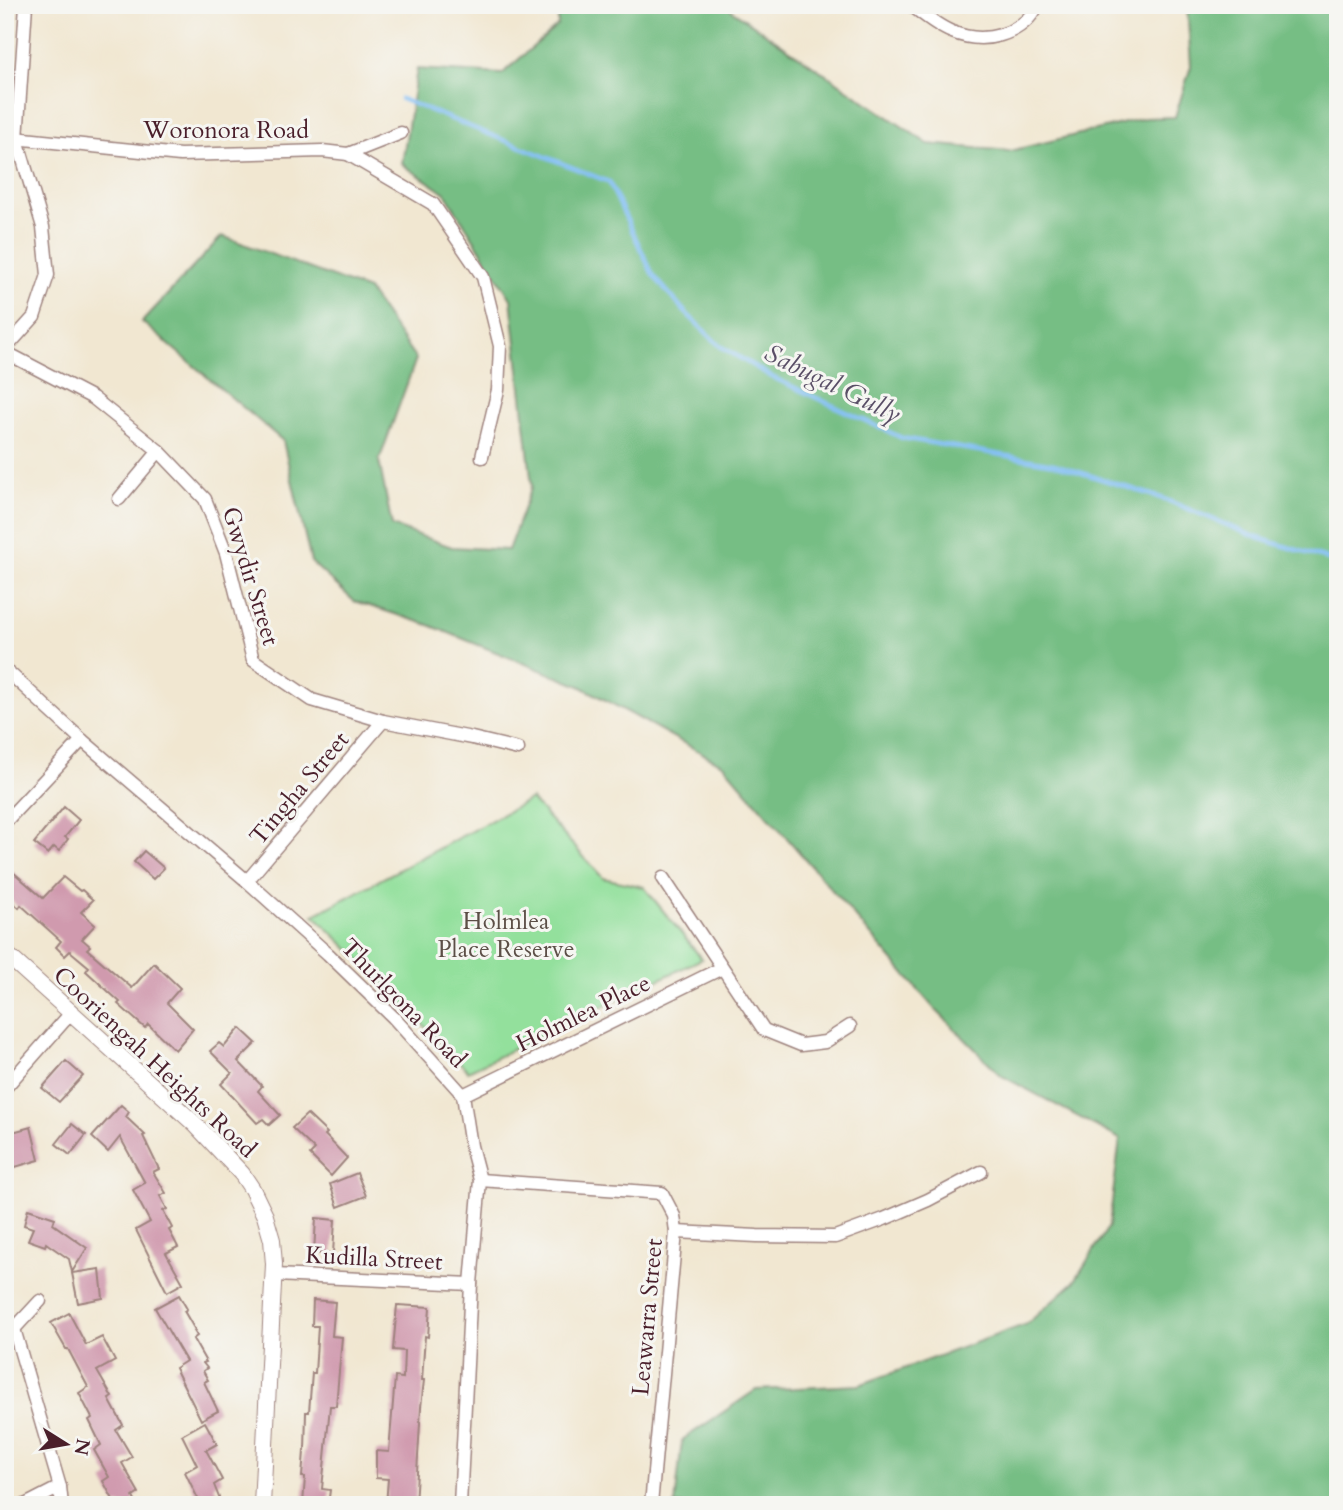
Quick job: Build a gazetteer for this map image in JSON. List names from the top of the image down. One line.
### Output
{"streets":{"street":["Woronora Road","Gwydir Street","Tingha Street","Thurlgona Road","Holmlea Place","Cooriengah Heights Road","Kudilla Street","Leawarra Street"]},"crossings":[["Woronora Road","Gwydir Street"],["Gwydir Street","Tingha Street"],["Tingha Street","Thurlgona Road"],["Thurlgona Road","Holmlea Place"],["Thurlgona Road","Kudilla Street"],["Thurlgona Road","Leawarra Street"],["Cooriengah Heights Road","Kudilla Street"]],"water":["Sabugal Gully"],"parks":["Holmlea Place Reserve"],"north":"right"}
